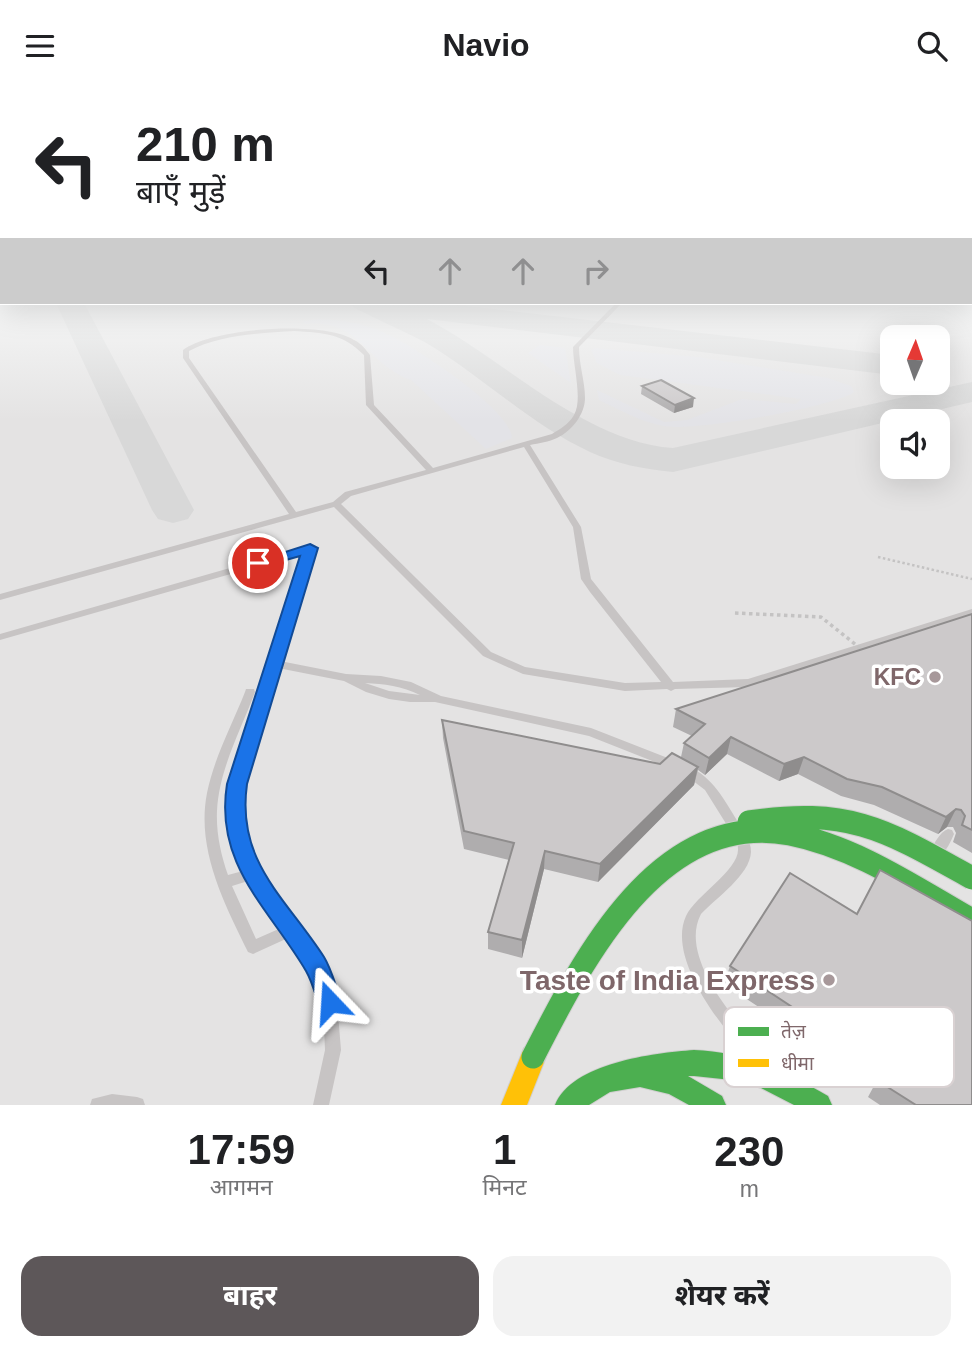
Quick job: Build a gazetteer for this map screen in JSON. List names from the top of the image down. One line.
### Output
{"places":["KFC","Taste of India Express"],"legend":["तेज़","धीमा"],"north":"top","page":{"header":"Navio","turn":["210 m","बाएँ मुड़ें"],"eta":["17:59","आगमन","1","मिनट","230","m"],"buttons":["बाहर","शेयर करें"]}}
